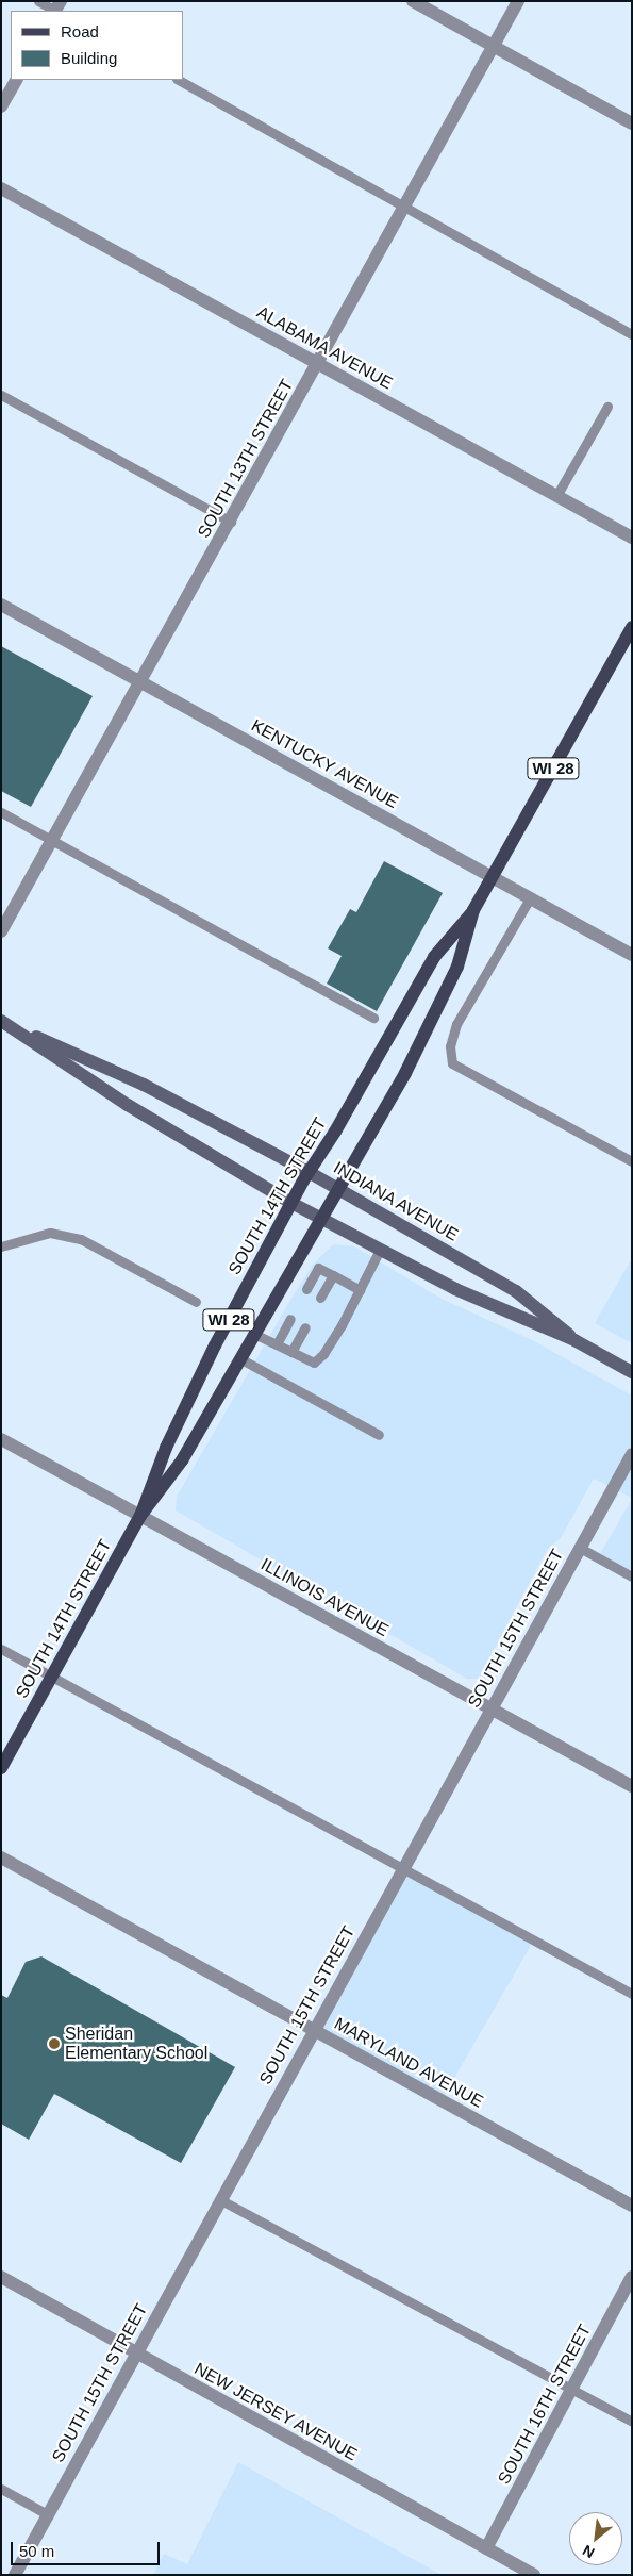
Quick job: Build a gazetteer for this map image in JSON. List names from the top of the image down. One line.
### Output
{"streets":{"main road":["WI 28","SOUTH 14TH STREET","INDIANA AVENUE"],"street":["ALABAMA AVENUE","SOUTH 13TH STREET","KENTUCKY AVENUE","ILLINOIS AVENUE","SOUTH 15TH STREET","MARYLAND AVENUE","SOUTH 16TH STREET","NEW JERSEY AVENUE"]},"crossings":[["ALABAMA AVENUE","SOUTH 13TH STREET"],["SOUTH 13TH STREET","KENTUCKY AVENUE"],["SOUTH 14TH STREET","INDIANA AVENUE"],["SOUTH 14TH STREET","ILLINOIS AVENUE"],["ILLINOIS AVENUE","SOUTH 15TH STREET"],["SOUTH 15TH STREET","MARYLAND AVENUE"],["SOUTH 15TH STREET","NEW JERSEY AVENUE"],["SOUTH 16TH STREET","NEW JERSEY AVENUE"]],"places":["Sheridan Elementary School"],"legend":["Road","Building"],"scale_bar":"50 m","north":"bottom left"}
